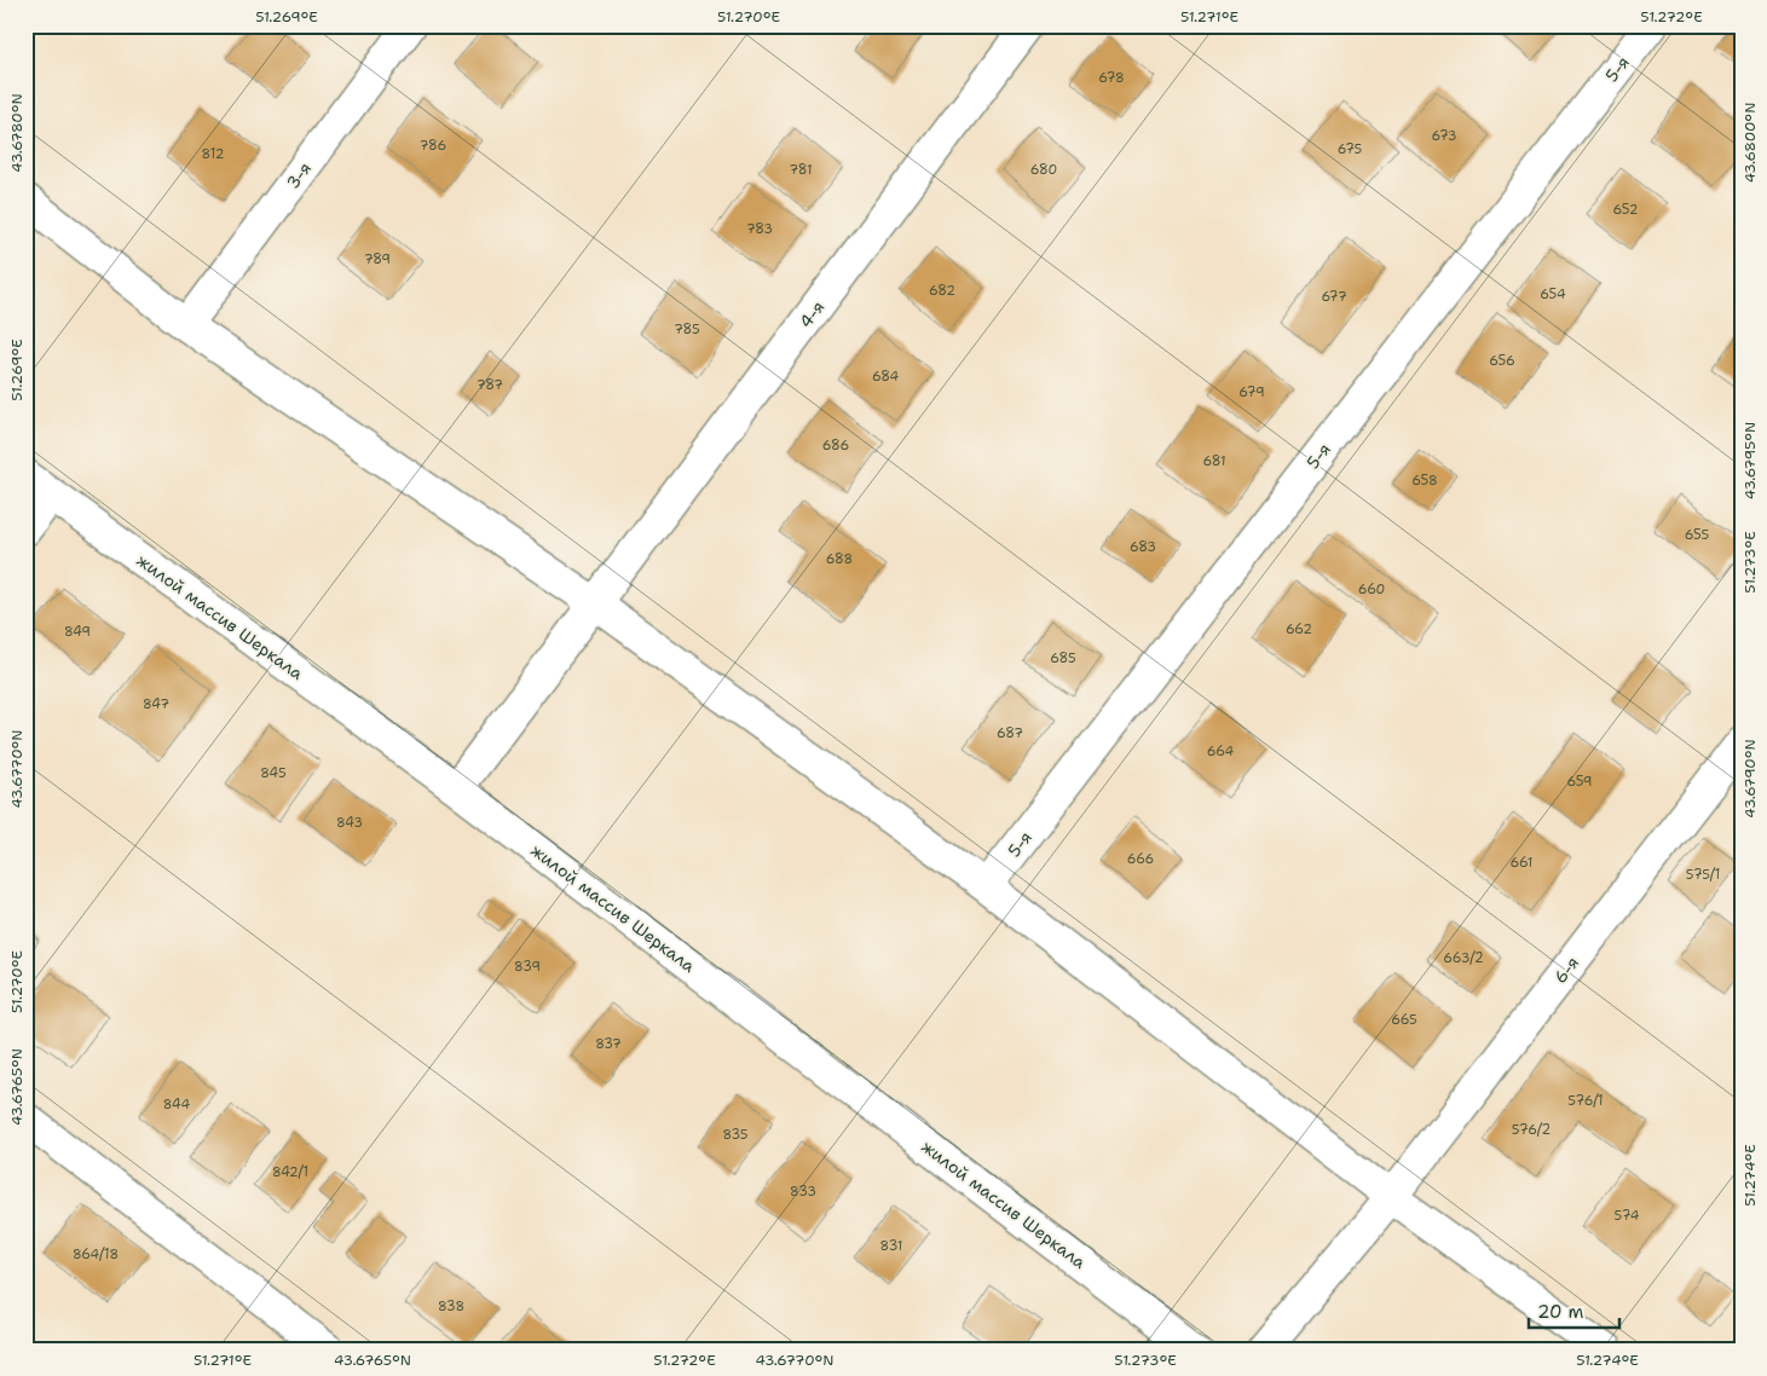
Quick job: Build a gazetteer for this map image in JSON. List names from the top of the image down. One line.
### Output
{"streets":{"street":["5-я","3-я","4-я","жилой массив Шеркала","6-я"]},"crossings":[["4-я","жилой массив Шеркала"]],"house_numbers":["678","673","786","675","812","781","680","652","783","789","682","654","677","785","656","684","787","679","686","681","658","655","683","688","660","662","849","685","847","687","664","845","659","843","666","661","575/1","663/2","839","665","837","576/1","844","576/2","835","842/1","833","574","831","864/18","838"],"scale_bar":"20 m","coordinates":["51.269°E","51.270°E","51.271°E","51.272°E","43.6780°N","43.6800°N","43.6795°N","51.273°E","43.6770°N","43.6790°N","43.6765°N","51.274°E"]}
